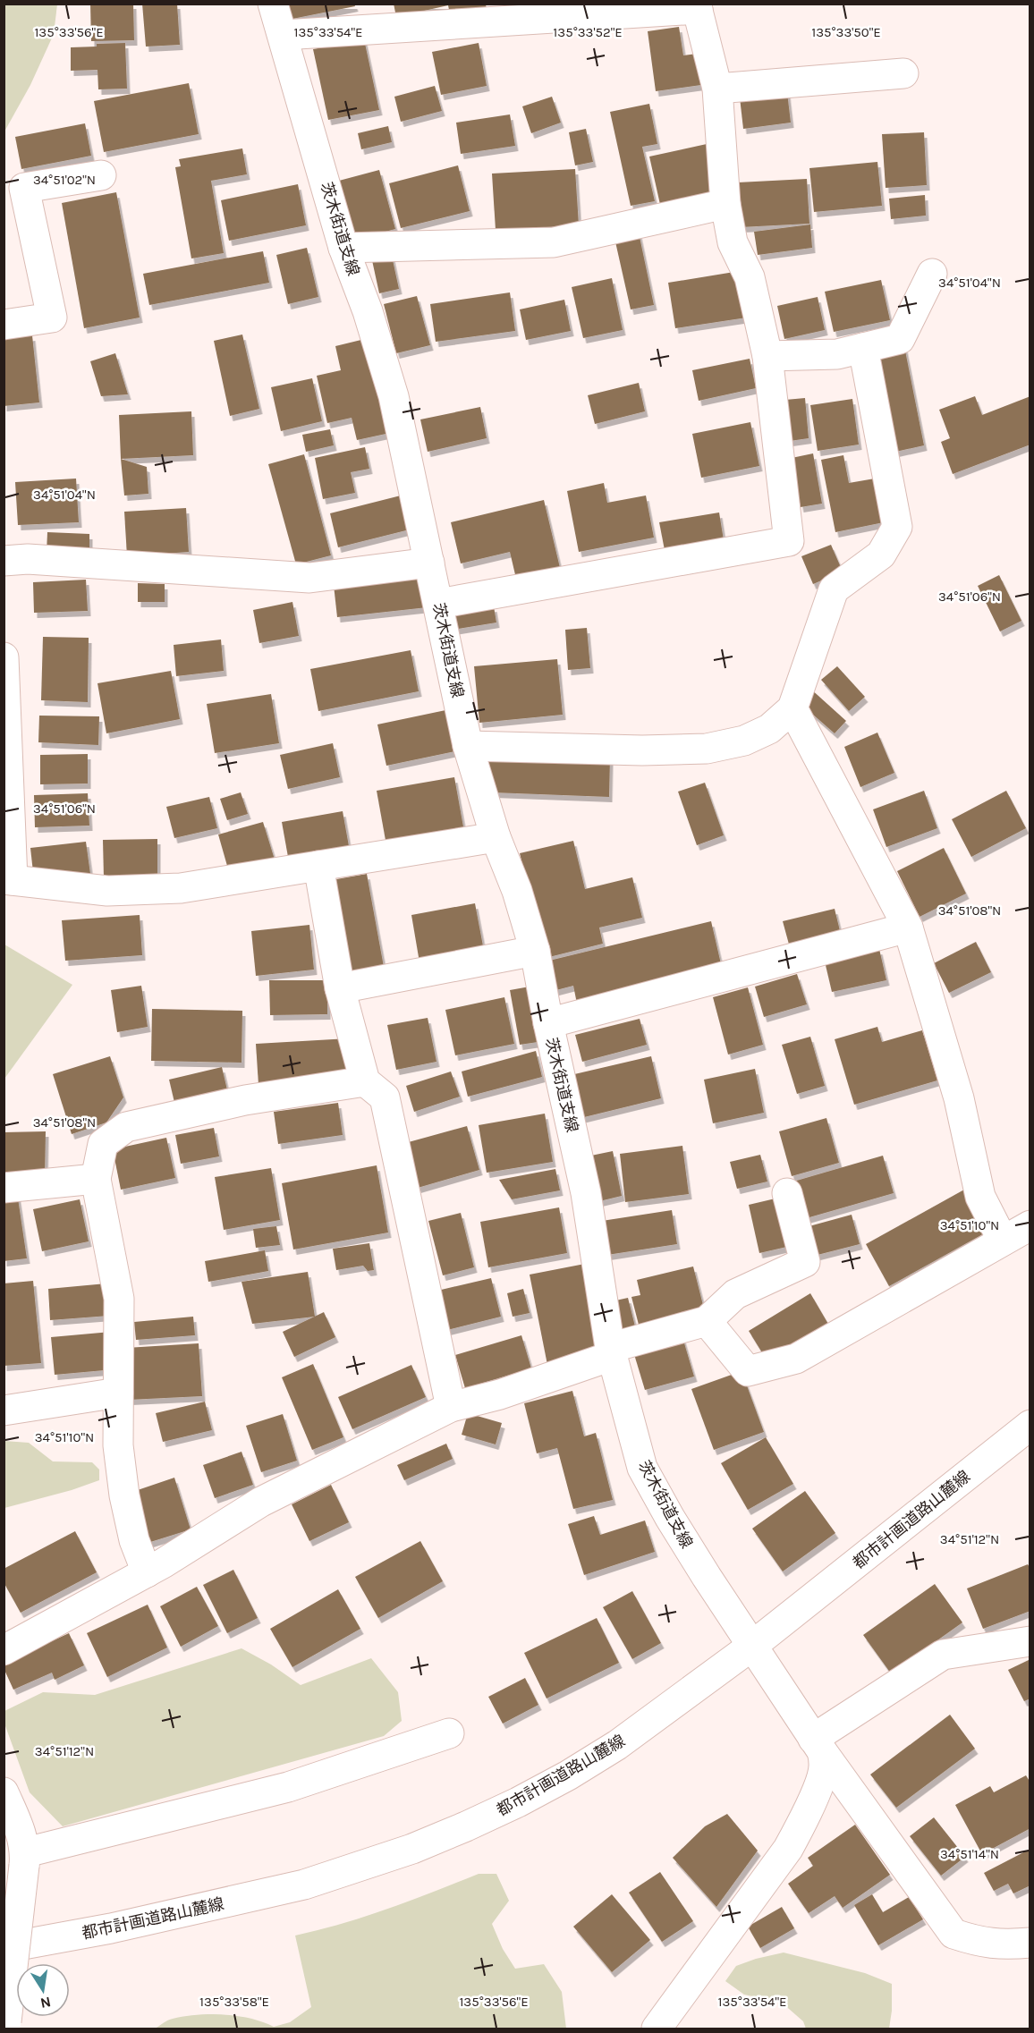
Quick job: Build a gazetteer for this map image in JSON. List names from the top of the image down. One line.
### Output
{"streets":{"street":["茨木街道支線","都市計画道路山麓線"]},"crossings":[["茨木街道支線","都市計画道路山麓線"]],"north":"bottom","coordinates":["135°33'56\"E","135°33'54\"E","135°33'52\"E","135°33'50\"E","34°51'02\"N","34°51'04\"N","34°51'06\"N","34°51'08\"N","34°51'10\"N","34°51'12\"N","34°51'14\"N","135°33'58\"E"]}
